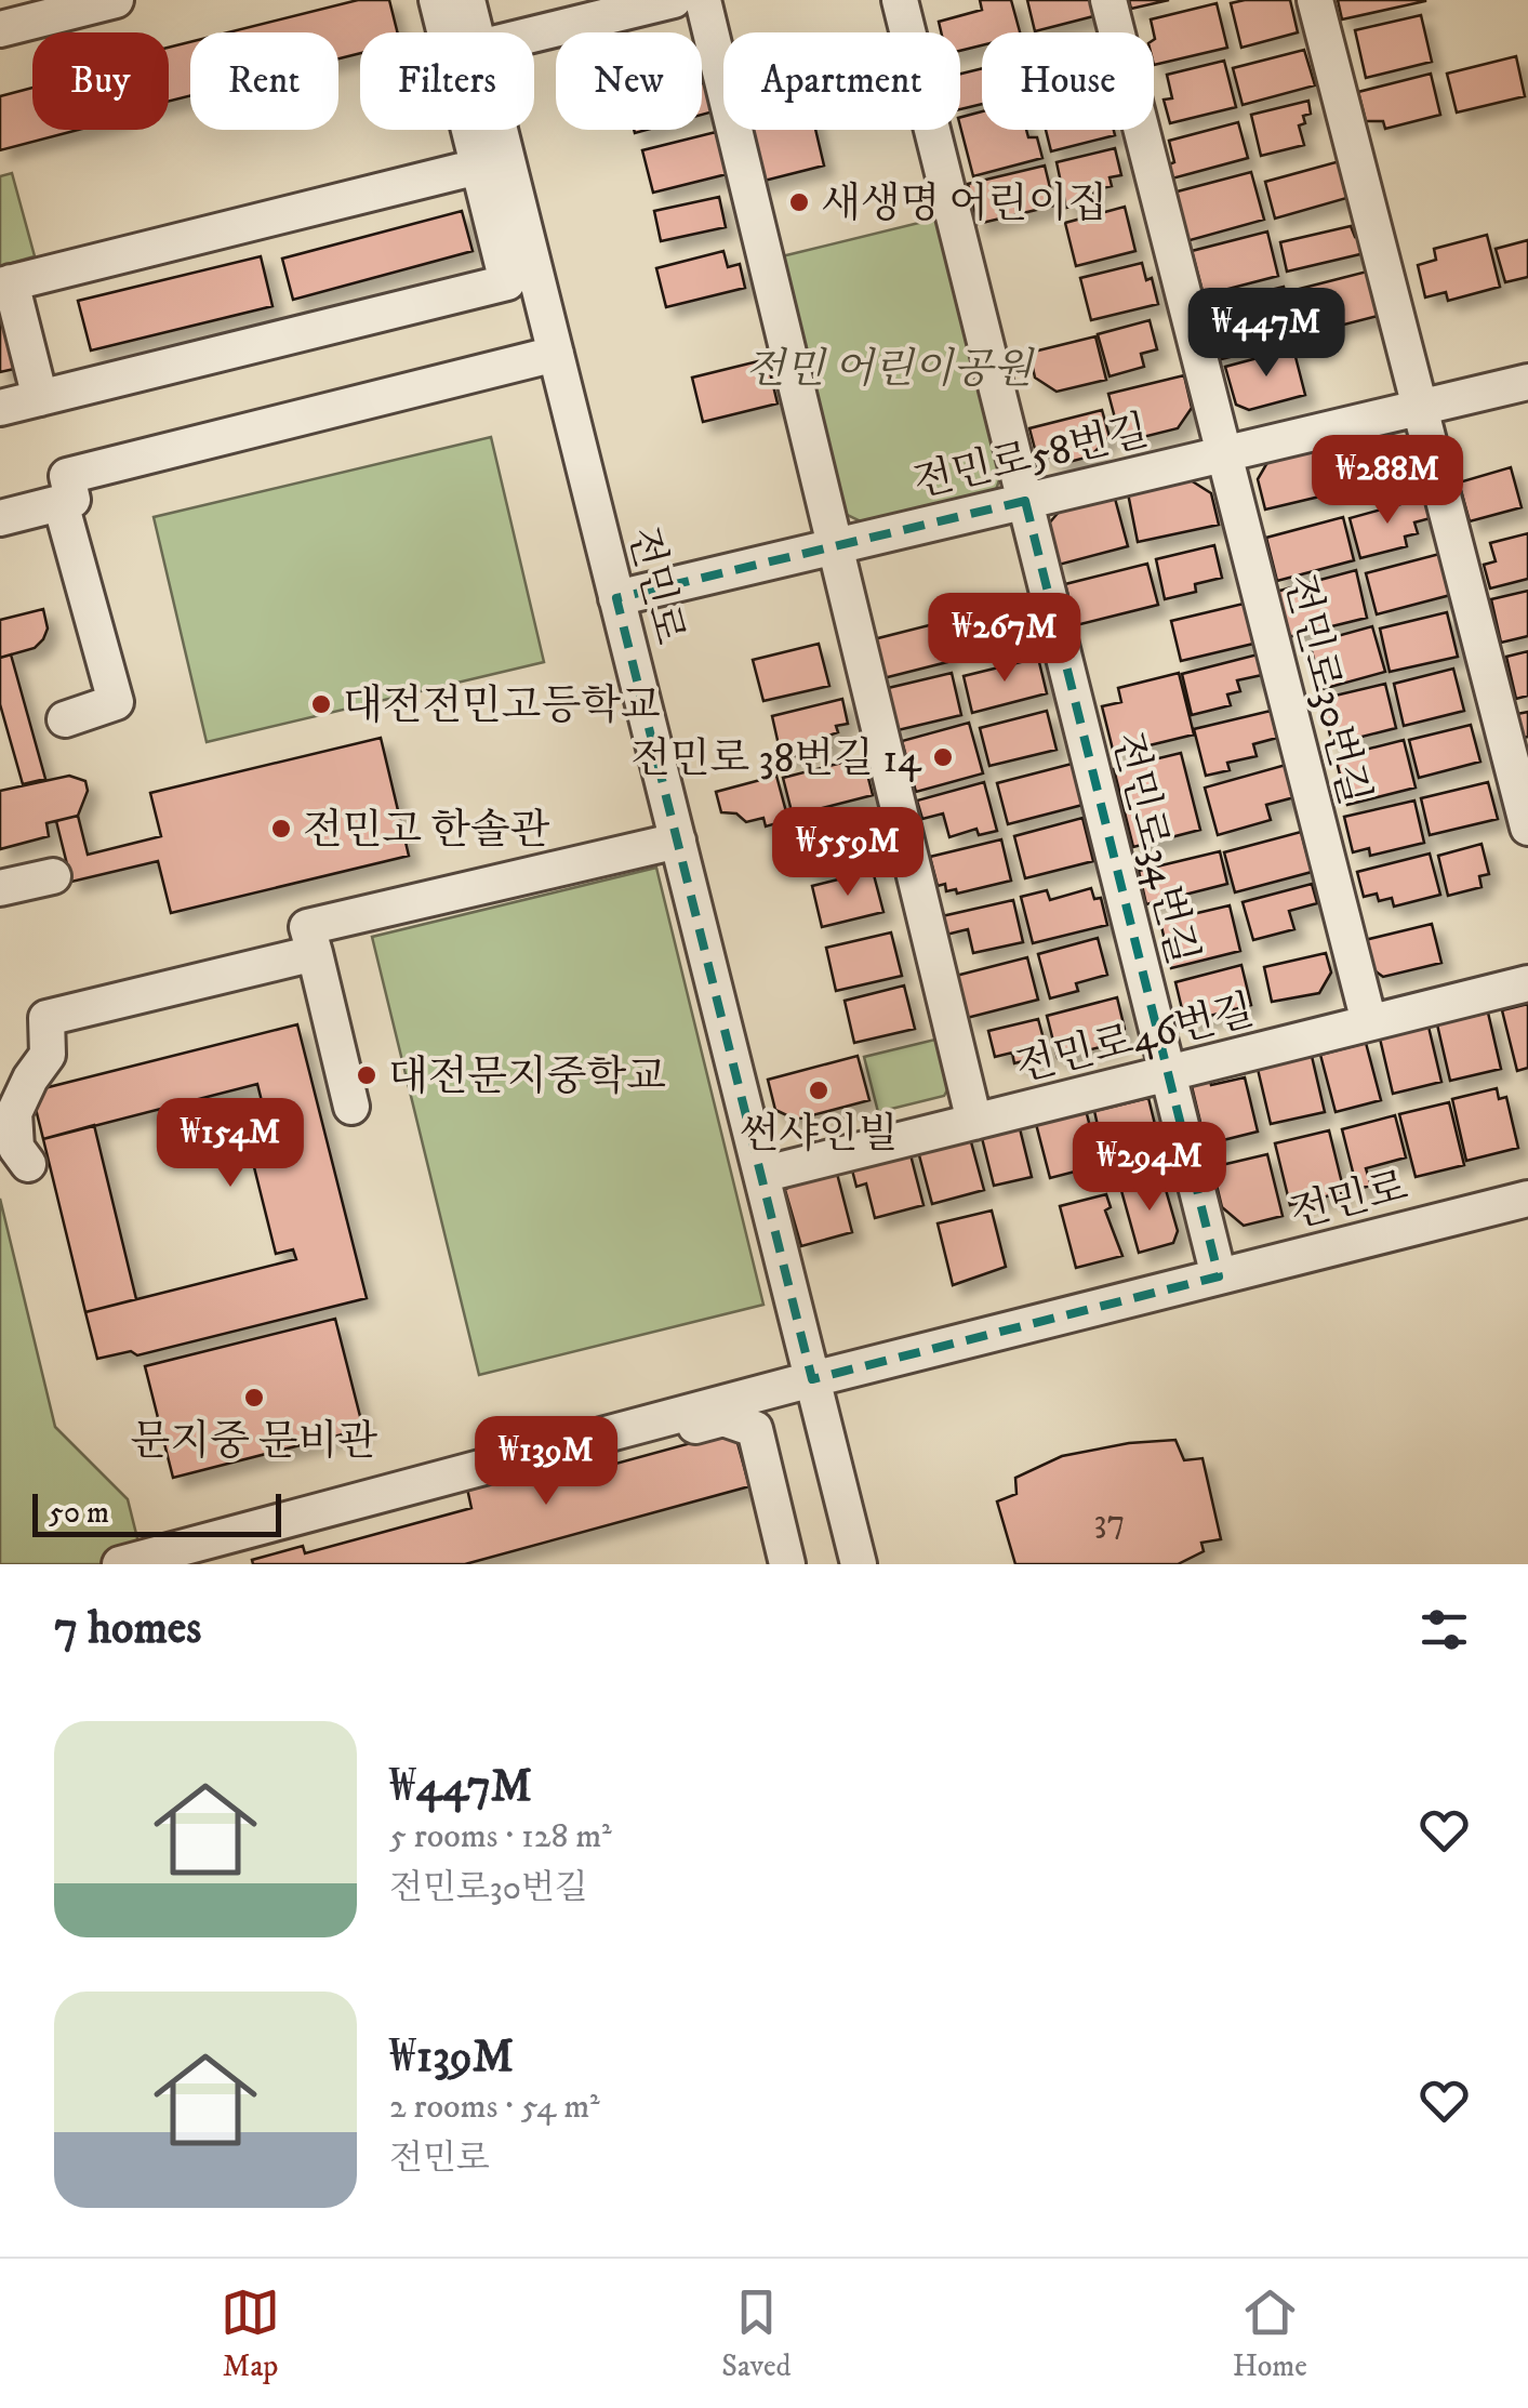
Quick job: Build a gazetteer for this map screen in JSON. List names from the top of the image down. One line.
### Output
{"streets":{"street":["전민로58번길","전민로","전민로30번길","전민로34번길","전민로46번길"]},"crossings":[["전민로58번길","전민로"],["전민로58번길","전민로30번길"],["전민로58번길","전민로34번길"],["전민로","전민로34번길"],["전민로","전민로46번길"],["전민로30번길","전민로46번길"],["전민로34번길","전민로46번길"]],"parks":["전민 어린이공원"],"places":["새생명 어린이집","대전전민고등학교","전민로 38번길 14","전민고 한솔관","대전문지중학교","썬샤인빌","문지중 문비관"],"house_numbers":["37"],"scale_bar":"50 m","page":{"chip":["Buy","Rent","Filters","New","Apartment","House"],"price":["₩447M","₩288M","₩267M","₩559M","₩154M","₩294M","₩139M"],"scale":"50 m","heading":"7 homes","list":[{"name":"₩447M","note":"5 rooms · 128 m² · 전민로30번길"},{"name":"₩139M","note":"2 rooms · 54 m² · 전민로"}],"tabs":["Map","Saved","Home"]}}
